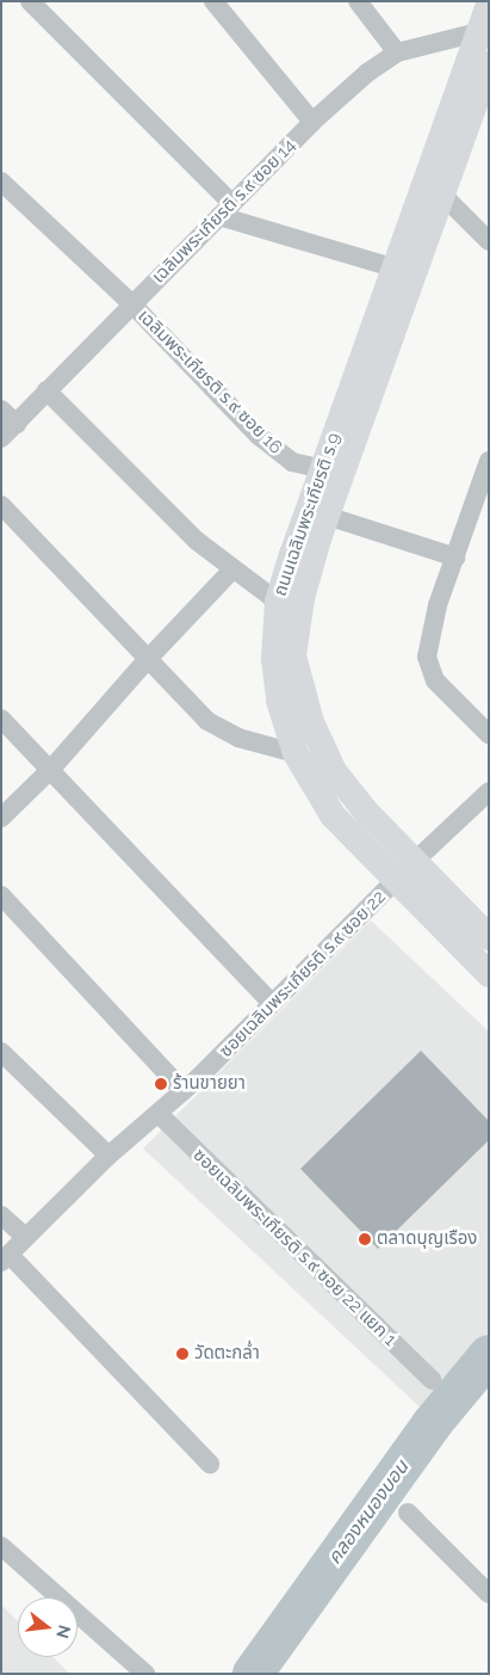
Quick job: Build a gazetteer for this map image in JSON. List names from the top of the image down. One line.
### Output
{"streets":{"main road":["ถนนเฉลิมพระเกียรติ ร.9"],"street":["เฉลิมพระเกียรติ ร.๙ ซอย 14","เฉลิมพระเกียรติ ร.๙ ซอย 16","ซอยเฉลิมพระเกียรติ ร.๙ ซอย 22","ซอยเฉลิมพระเกียรติ ร.๙ ซอย 22 แยก 1"]},"crossings":[["เฉลิมพระเกียรติ ร.๙ ซอย 14","เฉลิมพระเกียรติ ร.๙ ซอย 16"],["เฉลิมพระเกียรติ ร.๙ ซอย 14","ถนนเฉลิมพระเกียรติ ร.9"],["เฉลิมพระเกียรติ ร.๙ ซอย 16","ถนนเฉลิมพระเกียรติ ร.9"],["ถนนเฉลิมพระเกียรติ ร.9","ซอยเฉลิมพระเกียรติ ร.๙ ซอย 22"],["ซอยเฉลิมพระเกียรติ ร.๙ ซอย 22","ซอยเฉลิมพระเกียรติ ร.๙ ซอย 22 แยก 1"]],"water":["คลองหนองบอน"],"places":["ร้านขายยา","ตลาดบุญเรือง","วัดตะกล่ำ"],"north":"right"}
